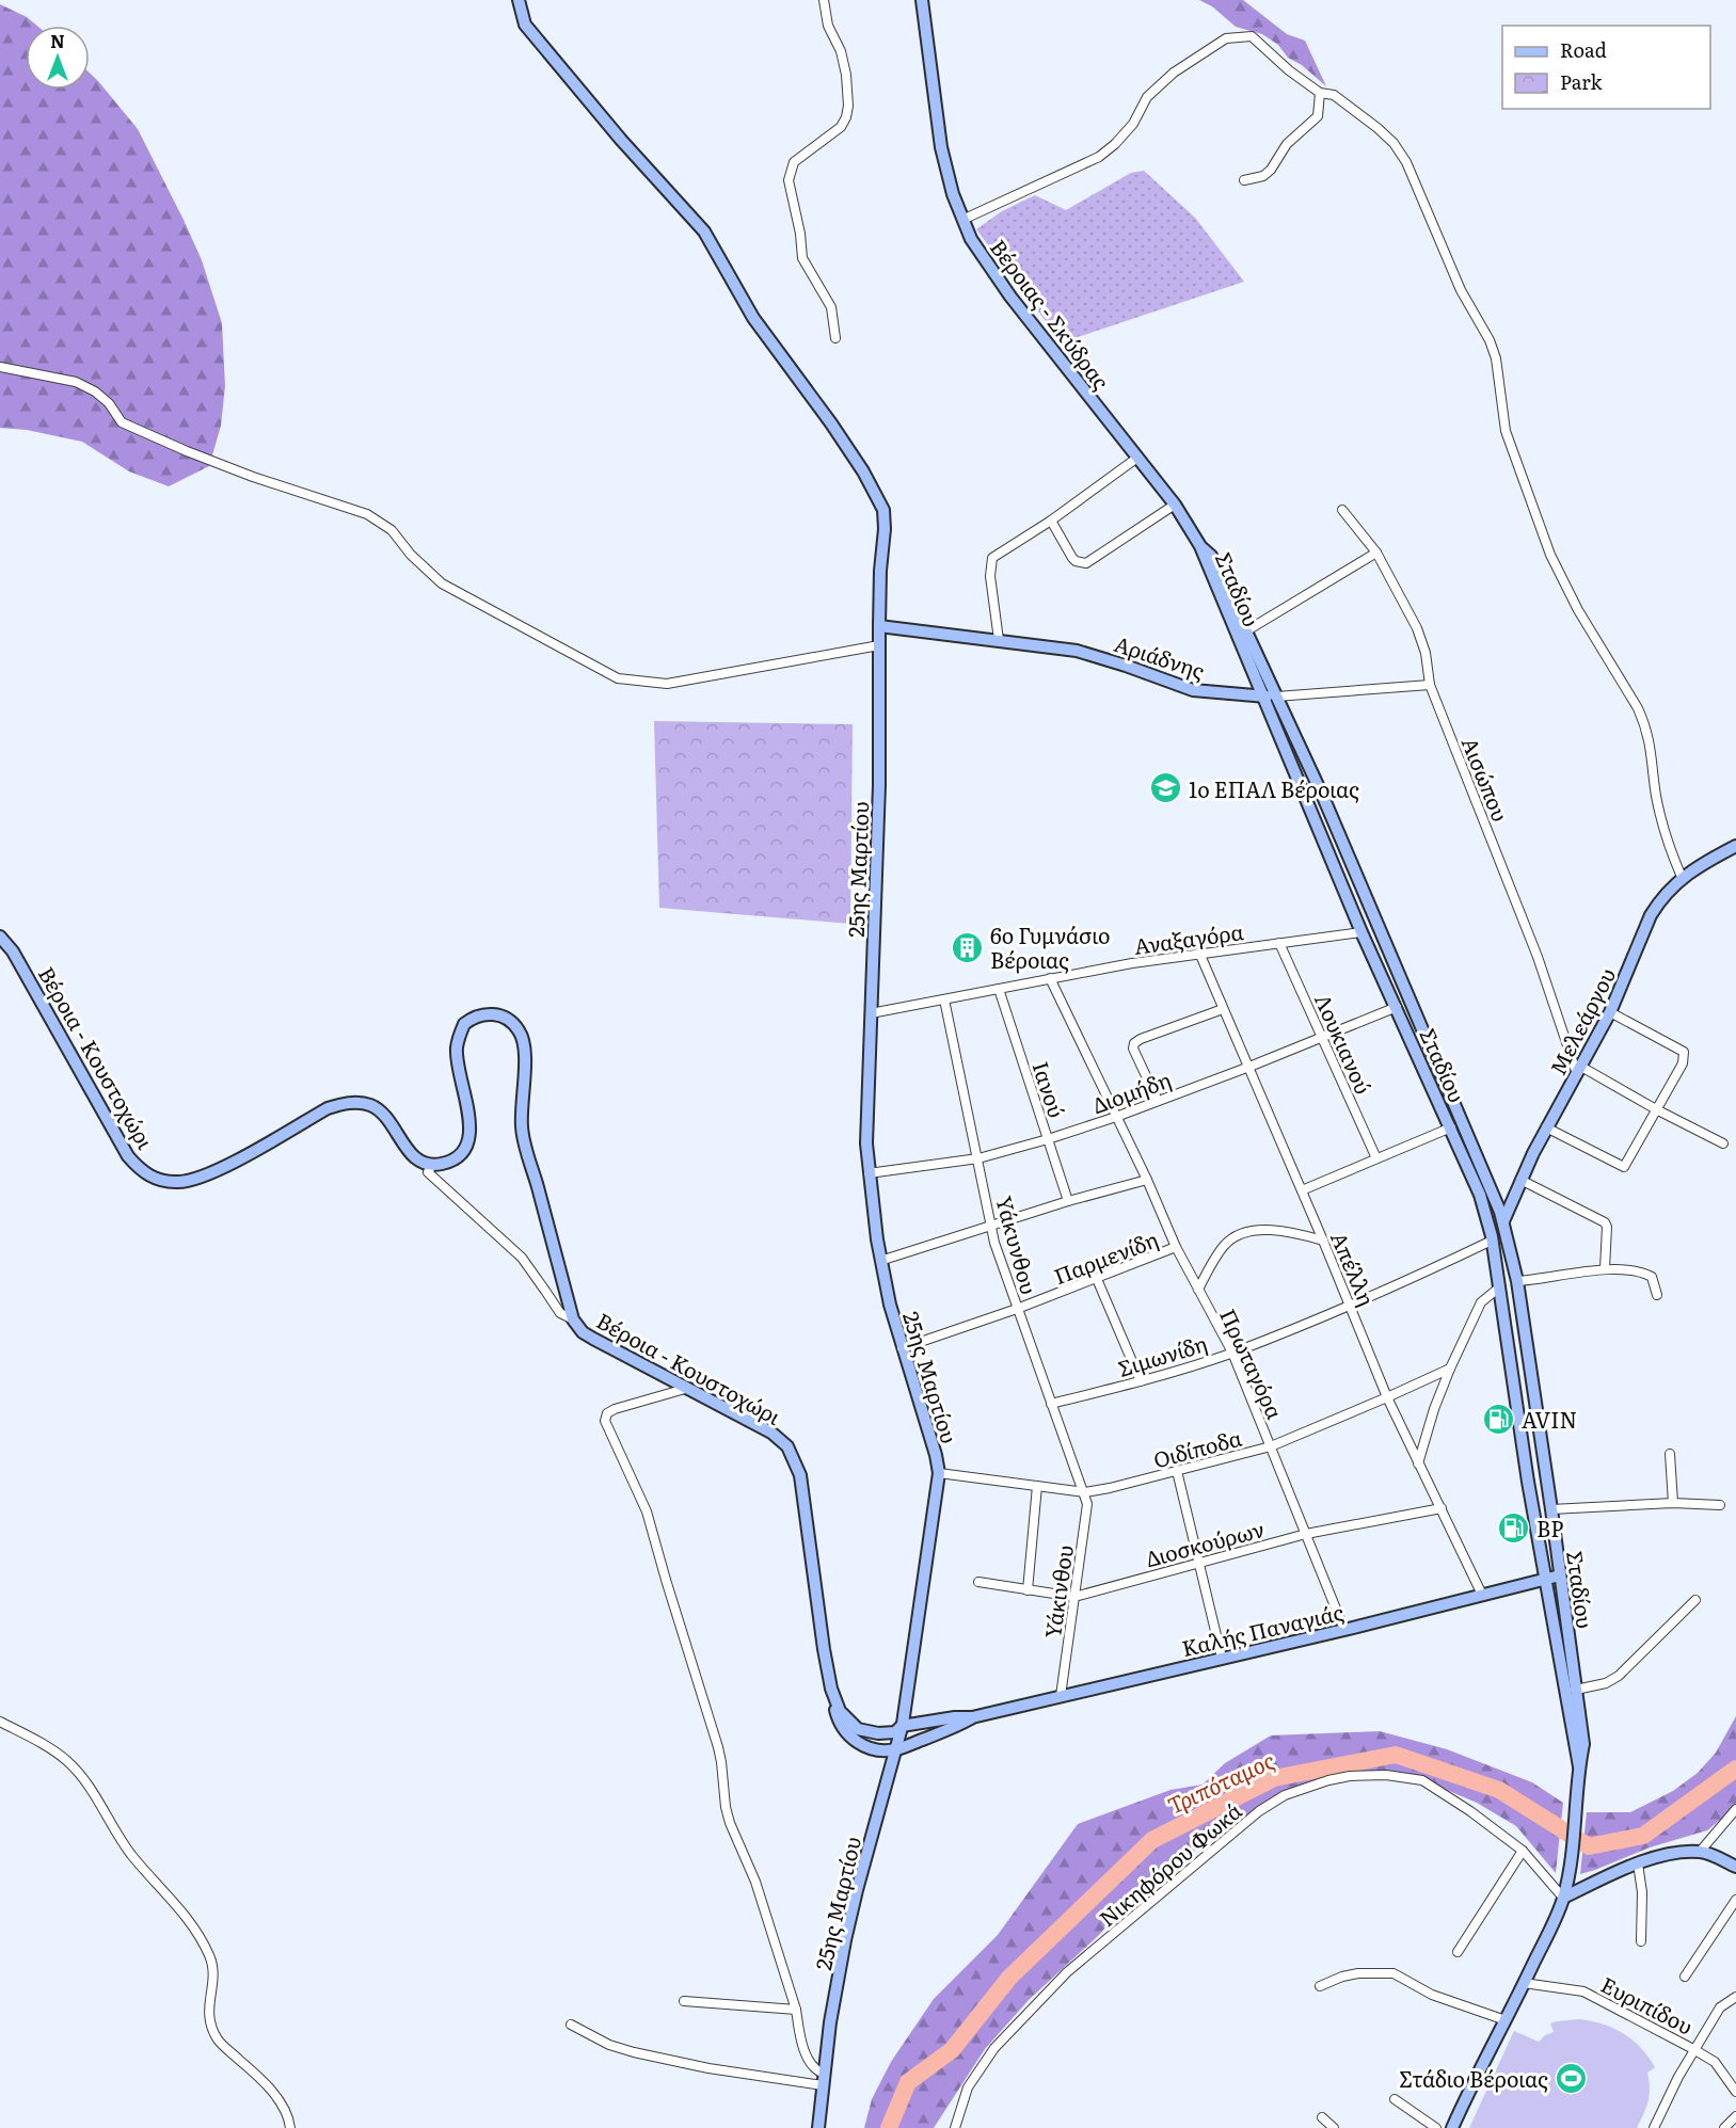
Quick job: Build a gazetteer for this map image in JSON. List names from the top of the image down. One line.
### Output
{"streets":{"street":["Βέροιας - Σκύδρας","Σταδίου","Αριάδνης","Αισώπου","25ης Μαρτίου","Αναξαγόρα","Μελεάργου","Λουκιανού","Βέροια - Κουστοχώρι","Ιανού","Διομήδη","Υάκυνθου","Παρμενίδη","Απέλλη","Σιμωνίδη","Πρωταγόρα","Οιδίποδα","Διοσκούρων","Υάκινθου","Καλής Παναγιάς","Νικηφόρου Φωκά","Ευριπίδου"]},"crossings":[["Βέροιας - Σκύδρας","Σταδίου"],["Σταδίου","Αριάδνης"],["Σταδίου","Αναξαγόρα"],["Σταδίου","Μελεάργου"],["Σταδίου","Διομήδη"],["Σταδίου","Σιμωνίδη"],["Σταδίου","Καλής Παναγιάς"],["Σταδίου","Νικηφόρου Φωκά"],["Σταδίου","Ευριπίδου"],["Αριάδνης","Αισώπου"],["Αριάδνης","25ης Μαρτίου"],["Αισώπου","Μελεάργου"],["25ης Μαρτίου","Αναξαγόρα"],["25ης Μαρτίου","Βέροια - Κουστοχώρι"],["25ης Μαρτίου","Διομήδη"],["25ης Μαρτίου","Παρμενίδη"],["25ης Μαρτίου","Οιδίποδα"],["25ης Μαρτίου","Καλής Παναγιάς"],["Αναξαγόρα","Λουκιανού"],["Αναξαγόρα","Ιανού"],["Αναξαγόρα","Υάκυνθου"],["Αναξαγόρα","Απέλλη"],["Αναξαγόρα","Πρωταγόρα"],["Μελεάργου","Σιμωνίδη"],["Λουκιανού","Διομήδη"],["Βέροια - Κουστοχώρι","Καλής Παναγιάς"],["Ιανού","Διομήδη"],["Διομήδη","Υάκυνθου"],["Διομήδη","Απέλλη"],["Διομήδη","Πρωταγόρα"],["Υάκυνθου","Παρμενίδη"],["Υάκυνθου","Σιμωνίδη"],["Υάκυνθου","Οιδίποδα"],["Υάκυνθου","Υάκινθου"],["Παρμενίδη","Πρωταγόρα"],["Απέλλη","Σιμωνίδη"],["Απέλλη","Οιδίποδα"],["Απέλλη","Διοσκούρων"],["Απέλλη","Καλής Παναγιάς"],["Σιμωνίδη","Πρωταγόρα"],["Πρωταγόρα","Οιδίποδα"],["Πρωταγόρα","Διοσκούρων"],["Πρωταγόρα","Καλής Παναγιάς"],["Οιδίποδα","Υάκινθου"],["Διοσκούρων","Υάκινθου"],["Υάκινθου","Καλής Παναγιάς"]],"water":["Τριπόταμος"],"places":{"school or university":["1ο ΕΠΑΛ Βέροιας"],"building":["6ο Γυμνάσιο Βέροιας"],"fuel station":["AVIN","BP"],"sports":["Στάδιο Βέροιας"]},"legend":["Road","Park"],"north":"top"}
